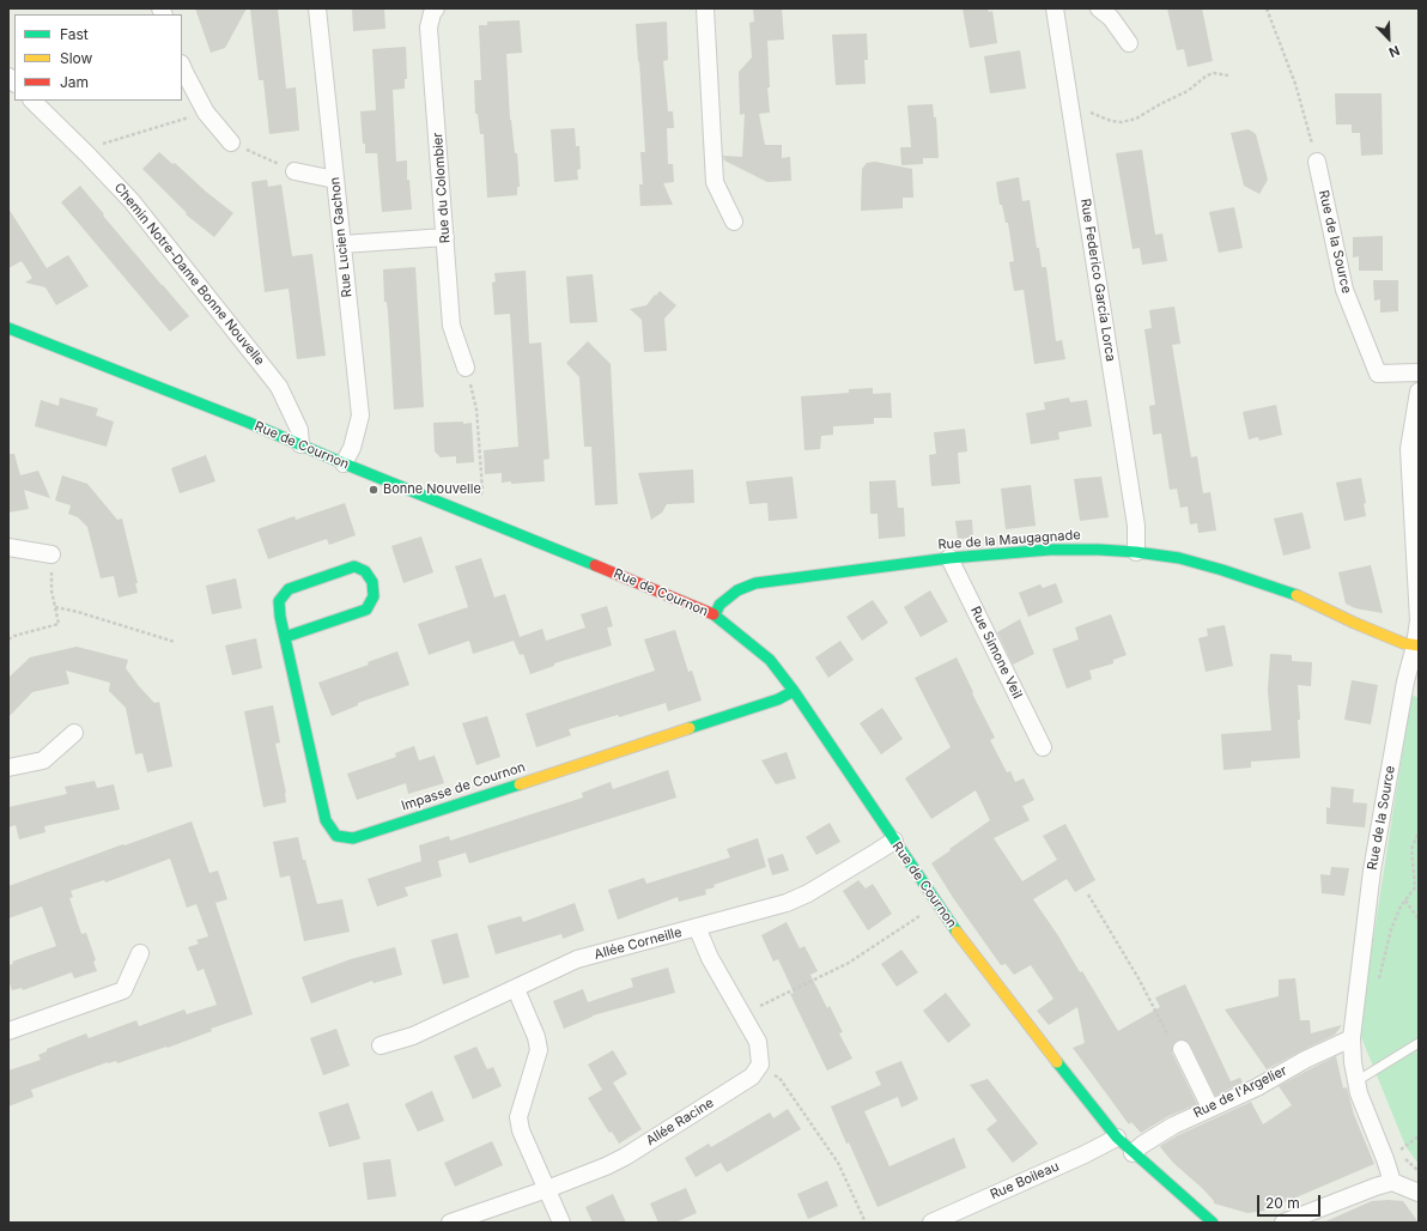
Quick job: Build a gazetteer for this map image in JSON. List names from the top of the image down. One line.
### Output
{"streets":{"street":["Rue du Colombier","Rue Lucien Gachon","Rue de la Source","Chemin Notre-Dame Bonne Nouvelle","Rue Federico García Lorca","Rue de Cournon","Rue de la Maugagnade","Rue Simone Veil","Impasse de Cournon","Allée Corneille","Rue de l'Argelier","Allée Racine","Rue Boileau"]},"crossings":[["Rue Lucien Gachon","Rue de Cournon"],["Rue de la Source","Rue de la Maugagnade"],["Rue de la Source","Rue de l'Argelier"],["Chemin Notre-Dame Bonne Nouvelle","Rue de Cournon"],["Rue Federico García Lorca","Rue de la Maugagnade"],["Rue de Cournon","Rue de la Maugagnade"],["Rue de Cournon","Impasse de Cournon"],["Rue de Cournon","Allée Corneille"],["Rue de Cournon","Rue de l'Argelier"],["Rue de Cournon","Rue Boileau"],["Rue de la Maugagnade","Rue Simone Veil"]],"places":["Bonne Nouvelle"],"legend":["Fast","Slow","Jam"],"scale_bar":"20 m","north":"bottom right"}
